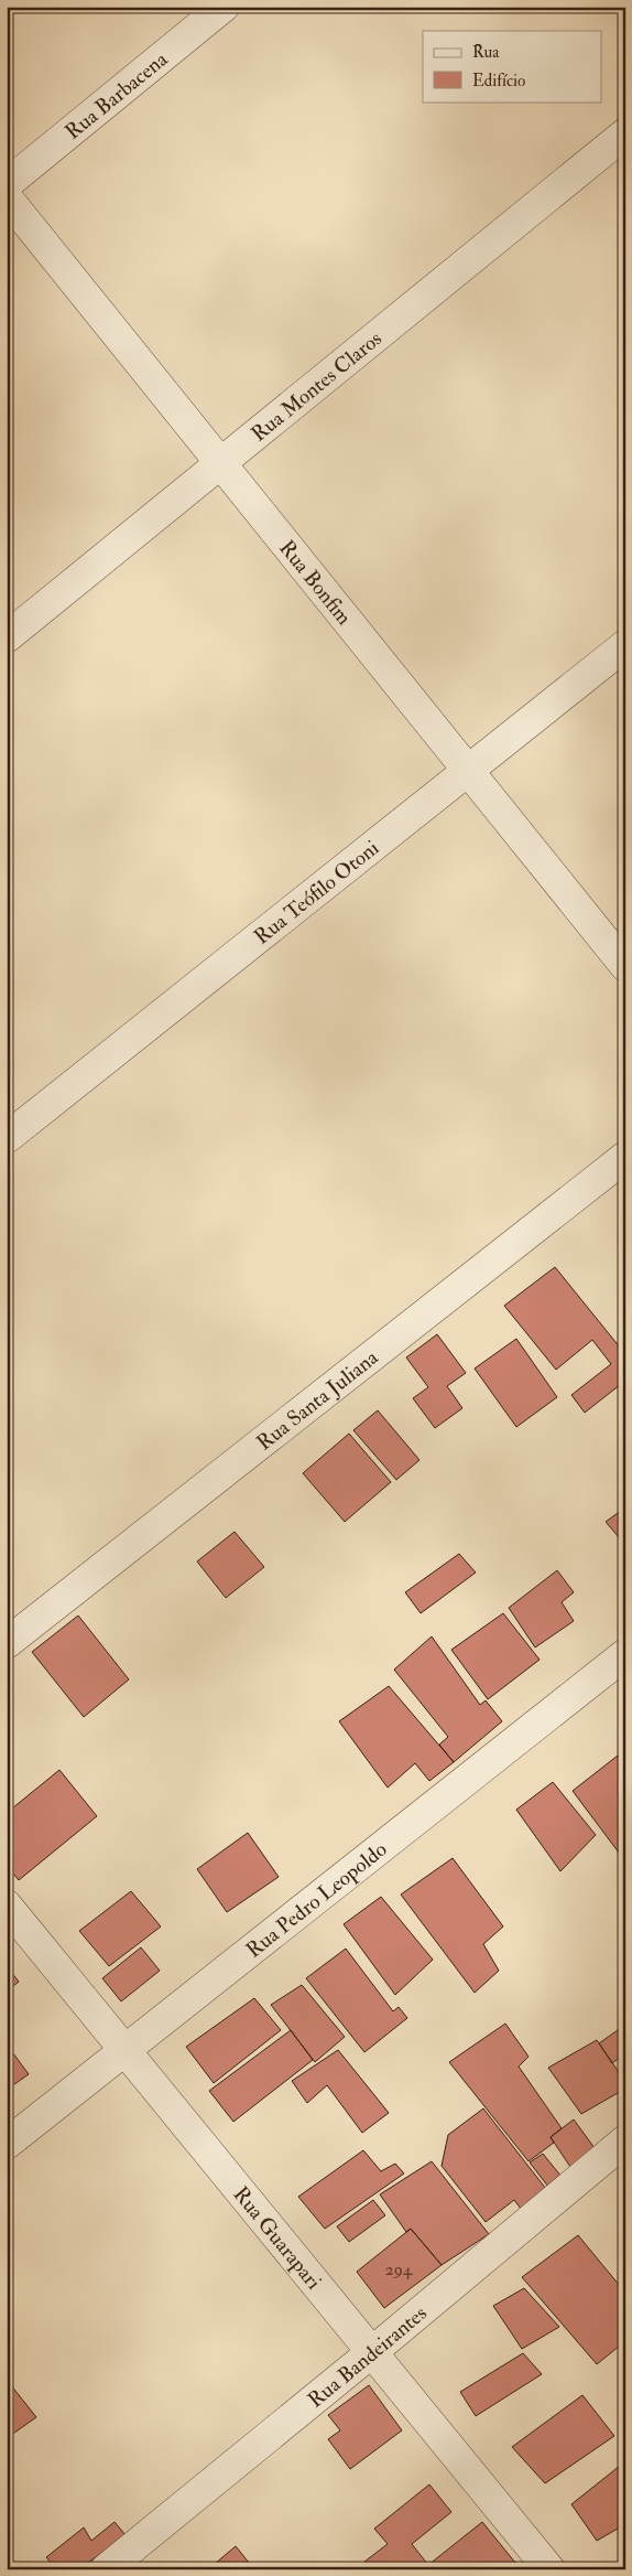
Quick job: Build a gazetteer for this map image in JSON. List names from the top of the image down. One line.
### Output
{"streets":{"street":["Rua Barbacena","Rua Montes Claros","Rua Bonfim","Rua Teófilo Otoni","Rua Santa Juliana","Rua Pedro Leopoldo","Rua Guarapari","Rua Bandeirantes"]},"crossings":[["Rua Montes Claros","Rua Bonfim"],["Rua Bonfim","Rua Teófilo Otoni"],["Rua Pedro Leopoldo","Rua Guarapari"],["Rua Guarapari","Rua Bandeirantes"]],"house_numbers":["294"],"legend":["Rua","Edifício"]}
